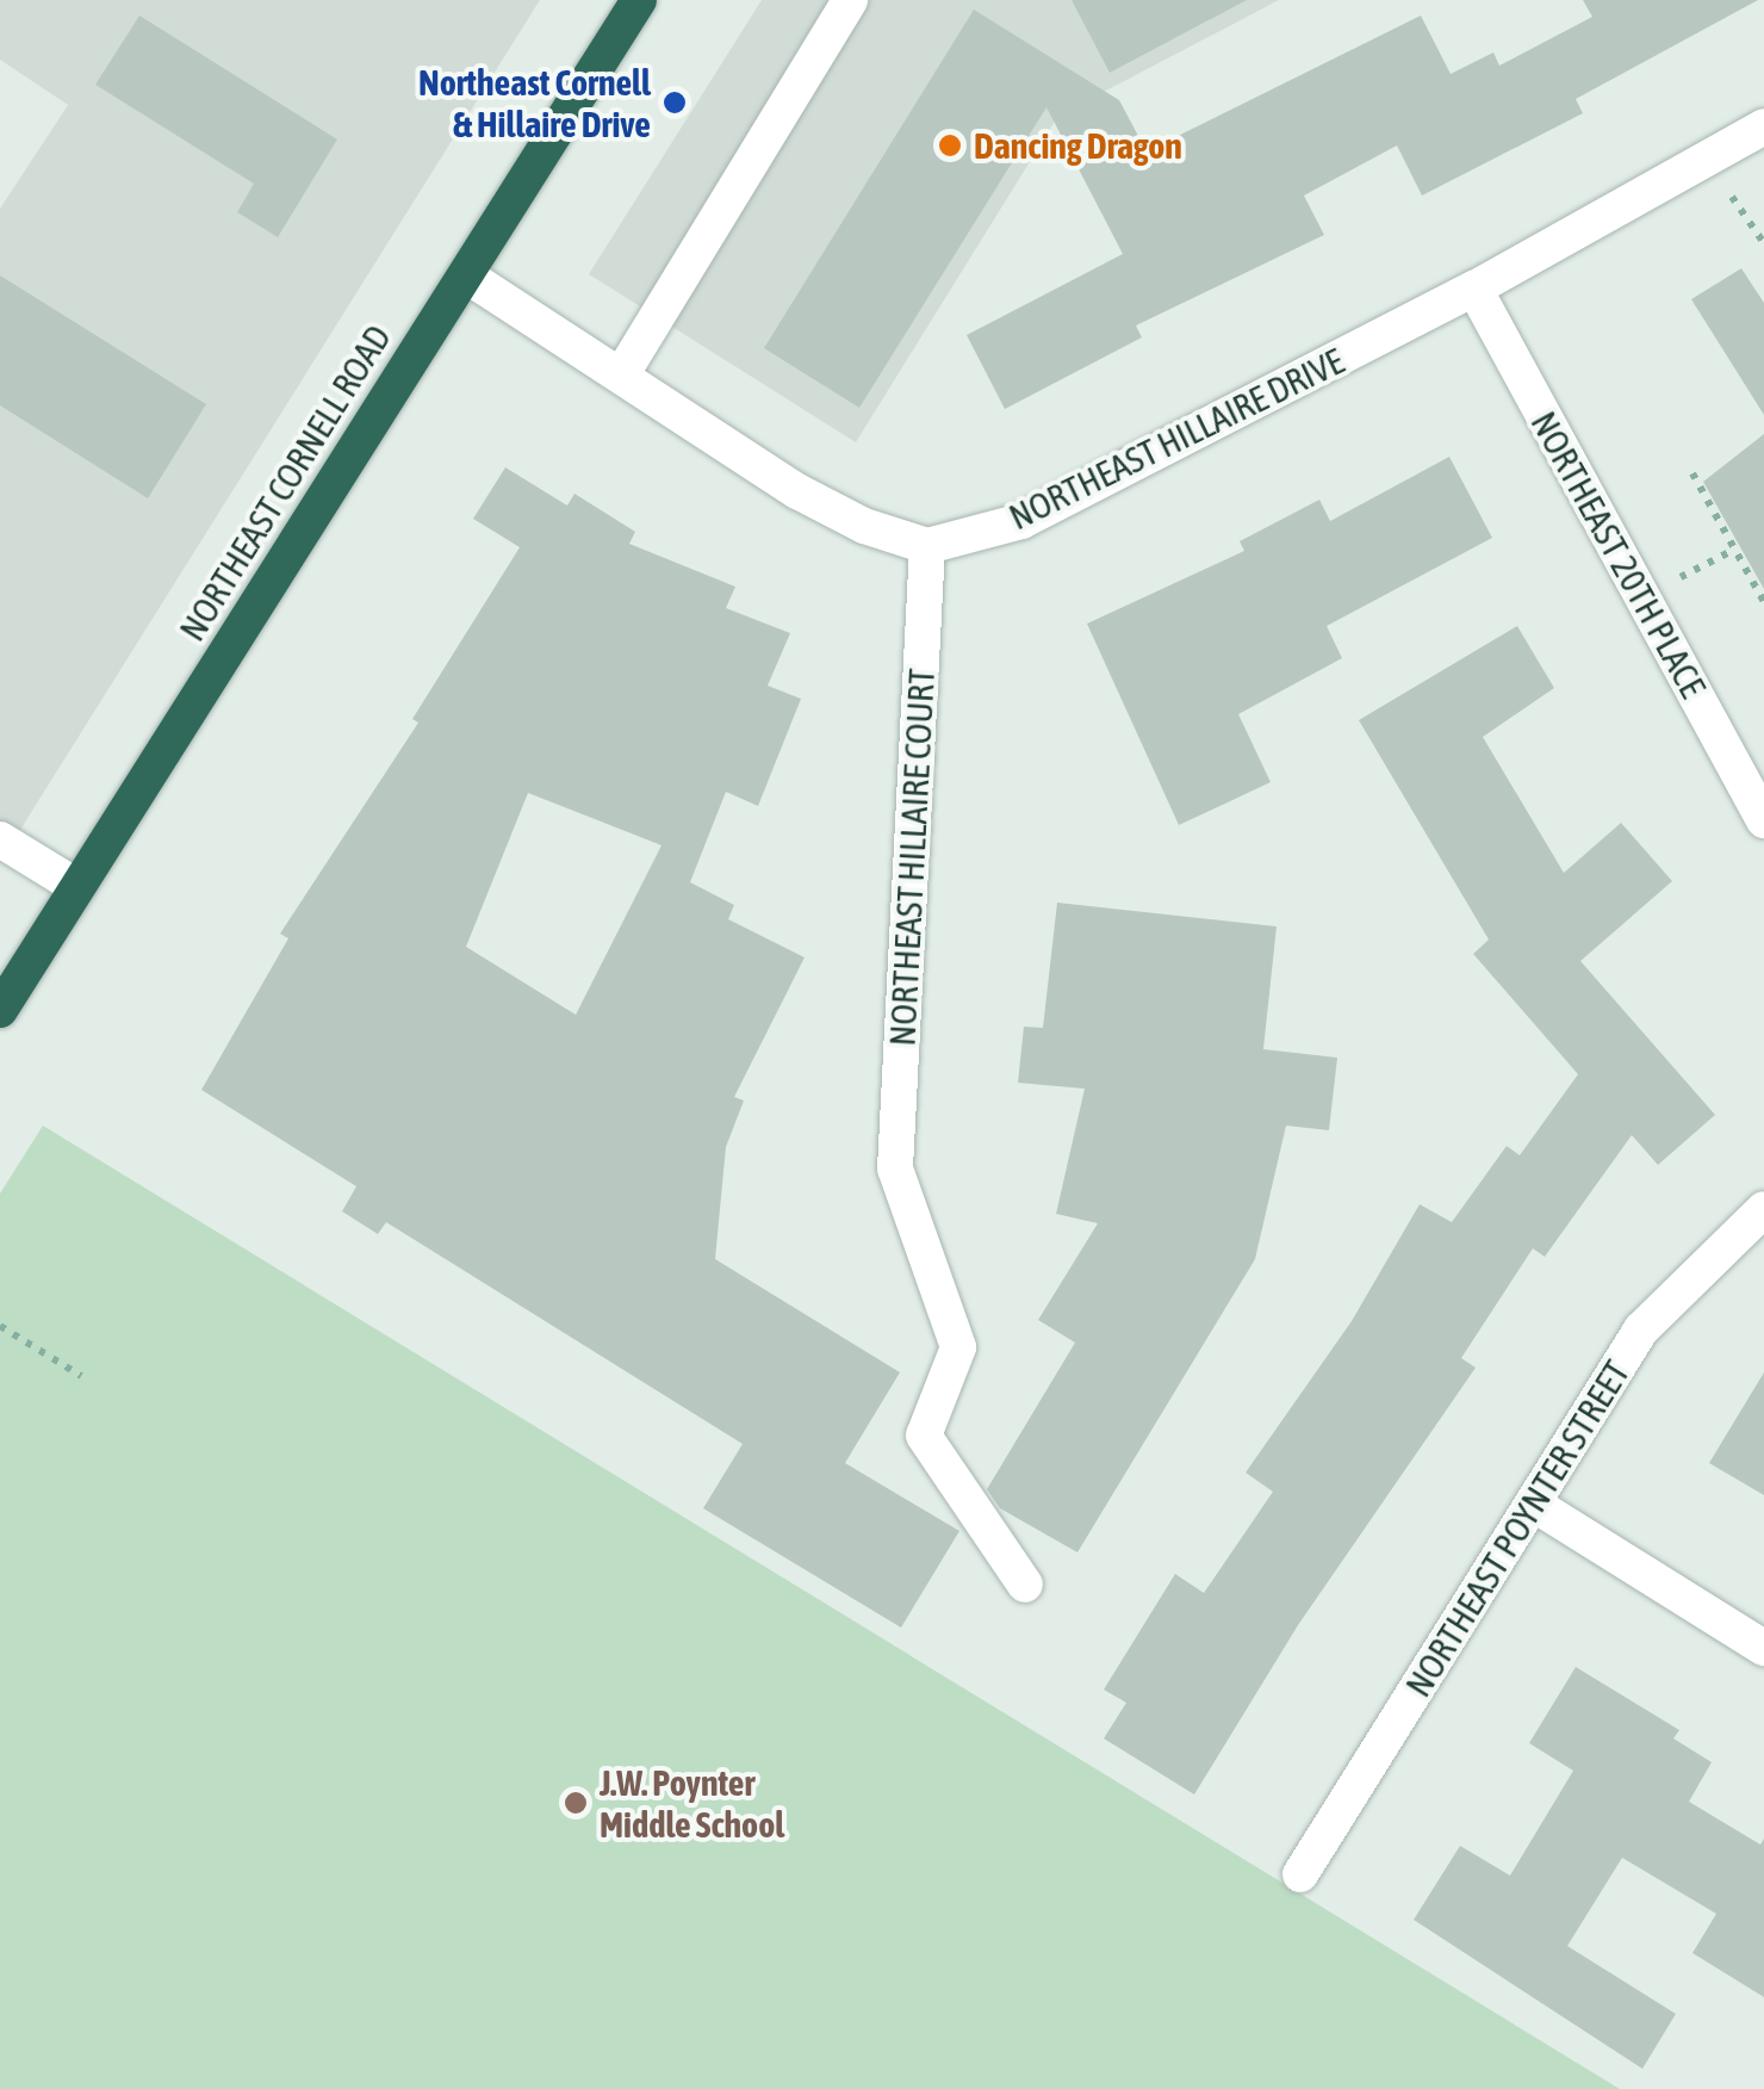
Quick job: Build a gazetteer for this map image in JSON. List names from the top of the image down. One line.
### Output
{"streets":{"highway":["NORTHEAST CORNELL ROAD"],"street":["NORTHEAST HILLAIRE DRIVE","NORTHEAST 20TH PLACE","NORTHEAST HILLAIRE COURT","NORTHEAST POYNTER STREET"]},"crossings":[["NORTHEAST HILLAIRE DRIVE","NORTHEAST 20TH PLACE"],["NORTHEAST HILLAIRE DRIVE","NORTHEAST HILLAIRE COURT"]],"places":["Northeast Cornell & Hillaire Drive","Dancing Dragon","J.W. Poynter Middle School"]}
